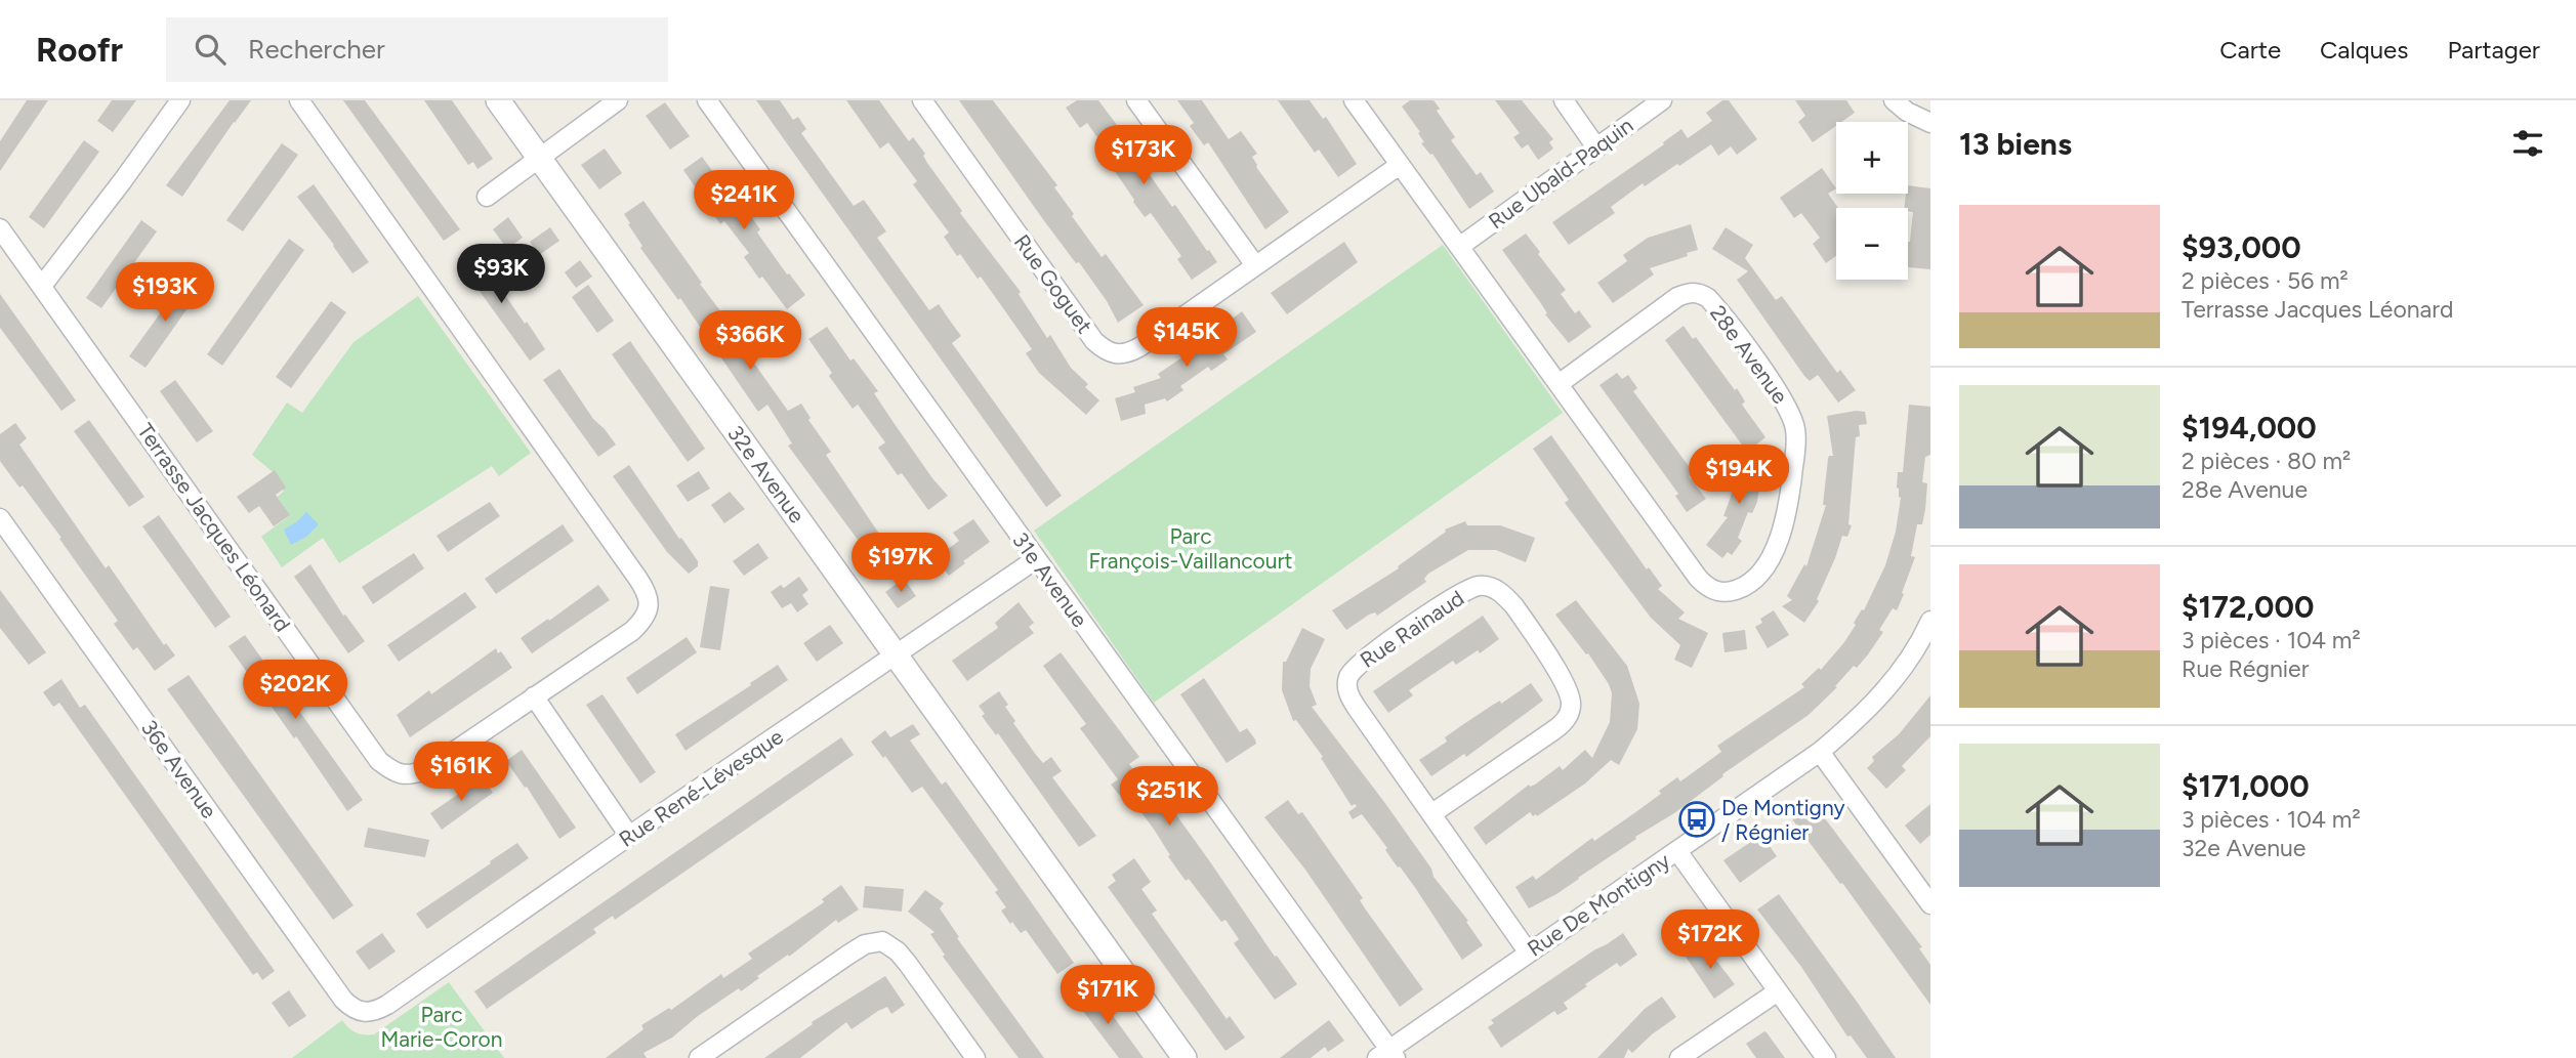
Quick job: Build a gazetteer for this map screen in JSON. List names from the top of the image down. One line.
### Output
{"streets":{"street":["Rue Ubald-Paquin","Rue Goguet","28e Avenue","32e Avenue","Terrasse Jacques Léonard","31e Avenue","Rue Rainaud","36e Avenue","Rue René-Lévesque","Rue De Montigny"]},"crossings":[["Rue Ubald-Paquin","28e Avenue"],["Rue Goguet","28e Avenue"],["32e Avenue","Rue René-Lévesque"],["31e Avenue","Rue René-Lévesque"],["31e Avenue","Rue De Montigny"],["Rue Rainaud","Rue De Montigny"],["36e Avenue","Rue René-Lévesque"]],"parks":["Parc François-Vaillancourt","Parc Marie-Coron"],"places":{"bus stop":["De Montigny / Régnier"]},"page":{"header":"Roofr","search":"Rechercher","nav":["Carte","Calques","Partager"],"heading":"13 biens","map_buttons":["+","−"],"price":["$173K","$241K","$93K","$193K","$145K","$366K","$194K","$197K","$202K","$161K","$251K","$172K","$171K"],"list":[{"name":"$93,000","note":"2 pièces · 56 m² · Terrasse Jacques Léonard"},{"name":"$194,000","note":"2 pièces · 80 m² · 28e Avenue"},{"name":"$172,000","note":"3 pièces · 104 m² · Rue Régnier"},{"name":"$171,000","note":"3 pièces · 104 m² · 32e Avenue"}]}}
